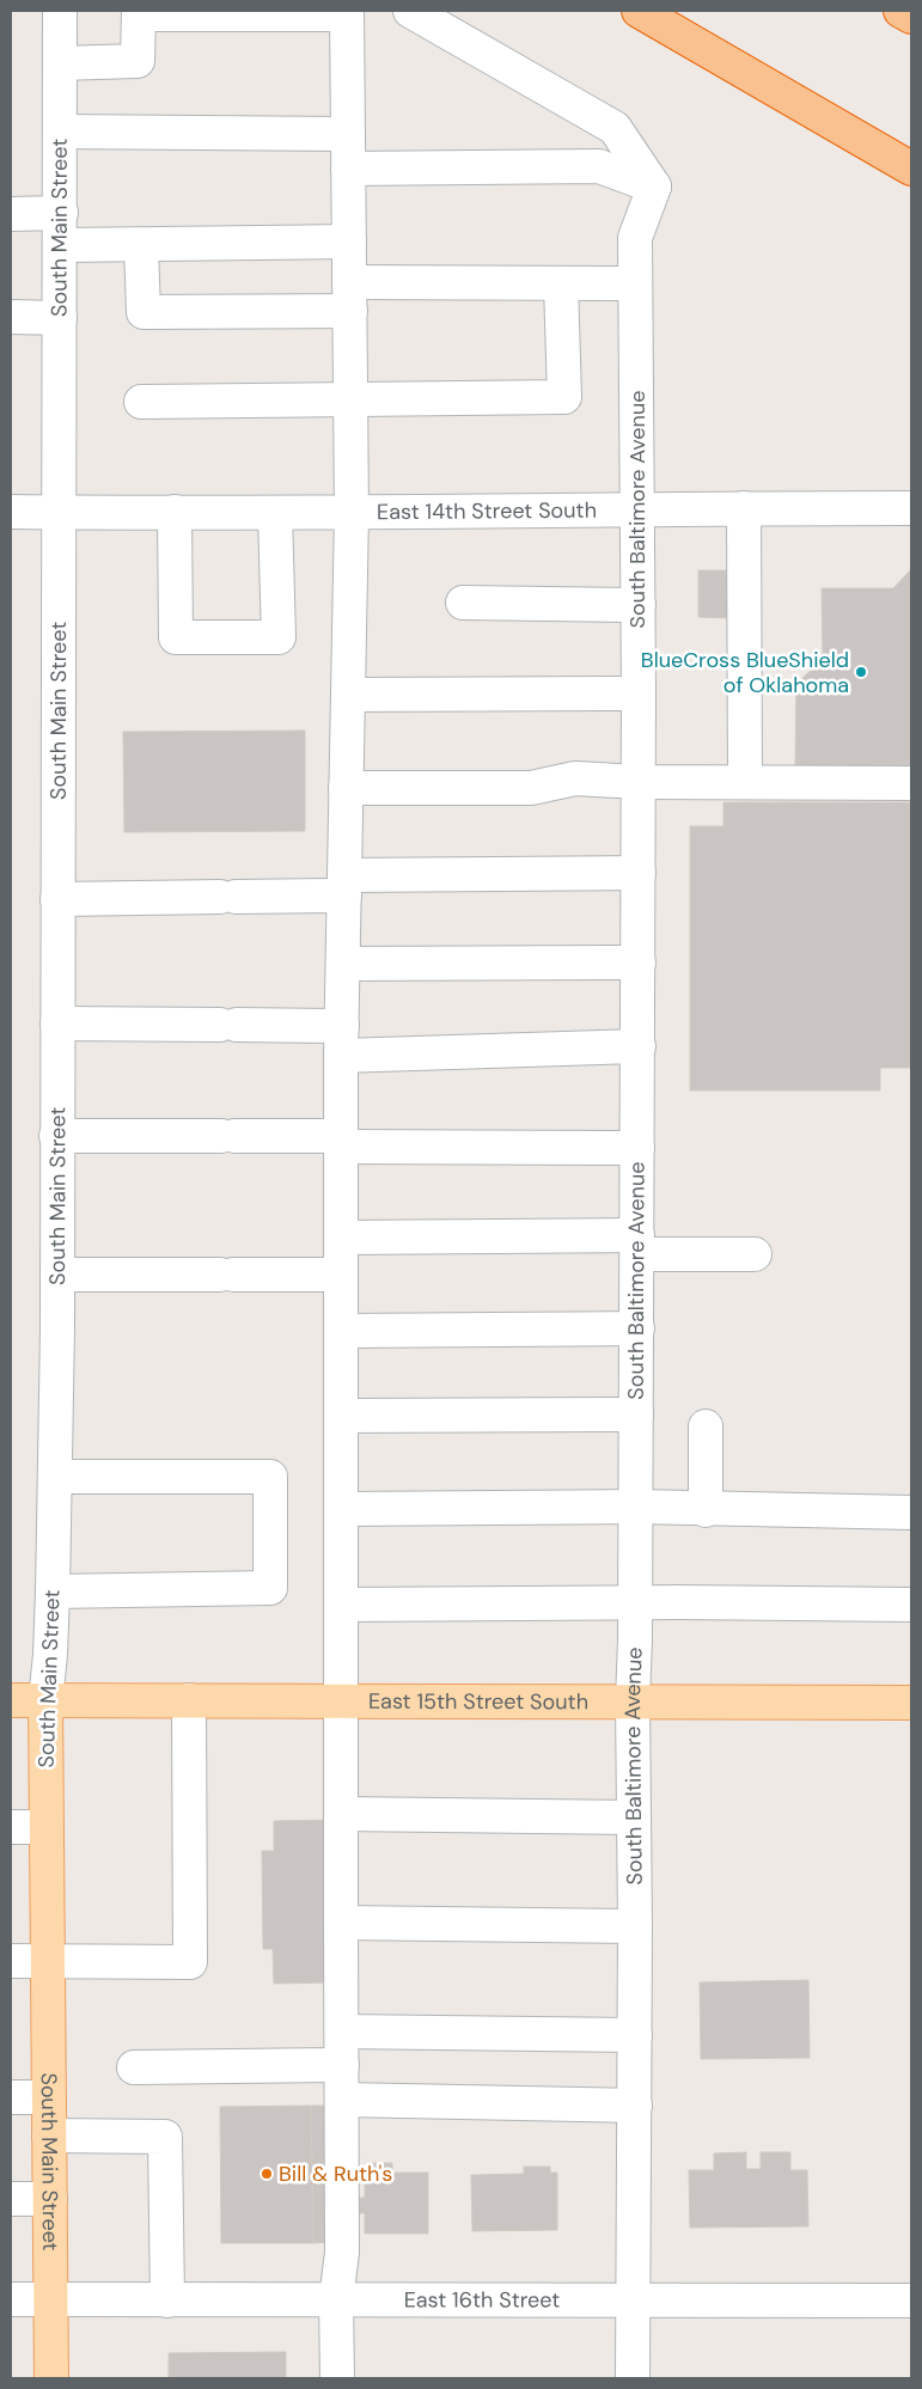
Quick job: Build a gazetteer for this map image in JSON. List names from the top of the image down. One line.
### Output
{"streets":{"main road":["South Main Street","East 15th Street South"],"street":["South Baltimore Avenue","East 14th Street South","East 16th Street"]},"crossings":[["South Main Street","East 14th Street South"],["South Main Street","East 15th Street South"],["South Main Street","East 16th Street"],["South Baltimore Avenue","East 14th Street South"],["South Baltimore Avenue","East 15th Street South"],["South Baltimore Avenue","East 16th Street"]],"places":["BlueCross BlueShield of Oklahoma","Bill & Ruth's"]}
